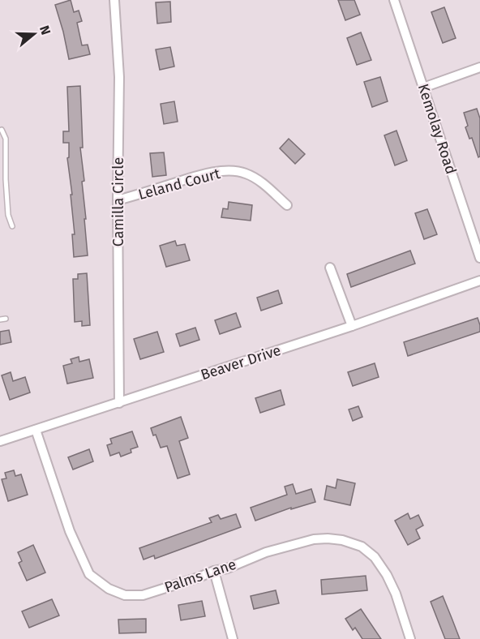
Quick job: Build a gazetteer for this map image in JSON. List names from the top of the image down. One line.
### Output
{"streets":{"street":["Kemolay Road","Leland Court","Camilla Circle","Beaver Drive","Palms Lane"]},"crossings":[["Leland Court","Camilla Circle"],["Camilla Circle","Beaver Drive"],["Beaver Drive","Palms Lane"]],"north":"right"}
